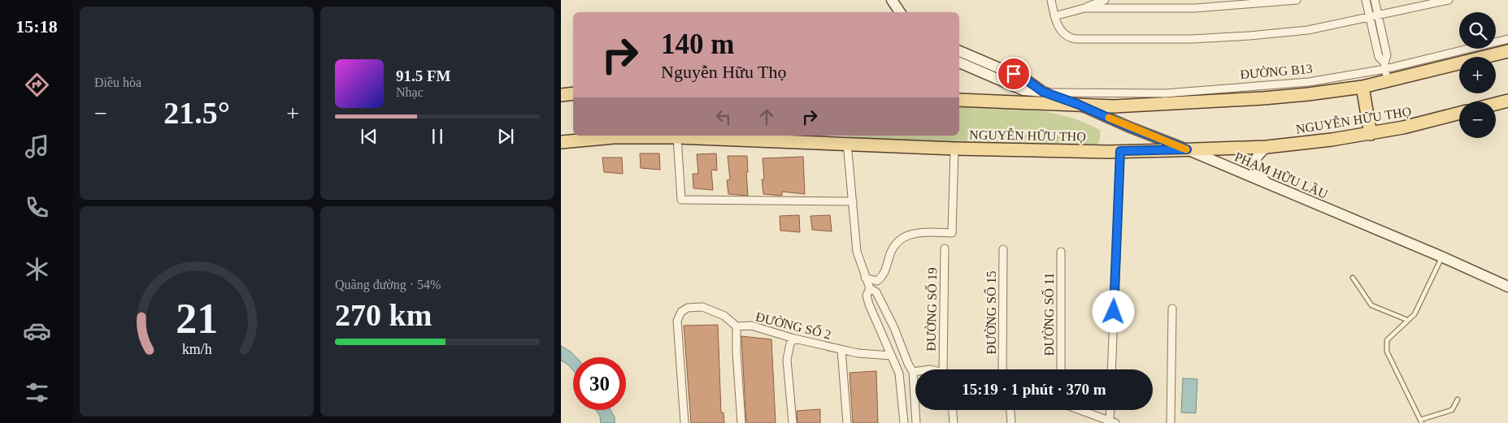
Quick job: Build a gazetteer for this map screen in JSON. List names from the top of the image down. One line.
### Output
{"streets":{"main road":["NGUYỄN HỮU THỌ","PHẠM HỮU LẦU"],"street":["ĐƯỜNG B13","ĐƯỜNG SỐ 19","ĐƯỜNG SỐ 15","ĐƯỜNG SỐ 11","ĐƯỜNG SỐ 2"]},"crossings":[["ĐƯỜNG B13","PHẠM HỮU LẦU"],["NGUYỄN HỮU THỌ","PHẠM HỮU LẦU"]],"page":{"tabs":"15:18","tile":["Điều hòa",["Quãng đường · 54%","270 km"]],"map_buttons":["+","−"],"turn":["140 m","Nguyễn Hữu Thọ"],"song":["91.5 FM","Nhạc"],"heat":["−","21.5°","+"],"limit":"30","trip":"15:19 · 1 phút · 370 m","gauge":["21","km/h"]}}
